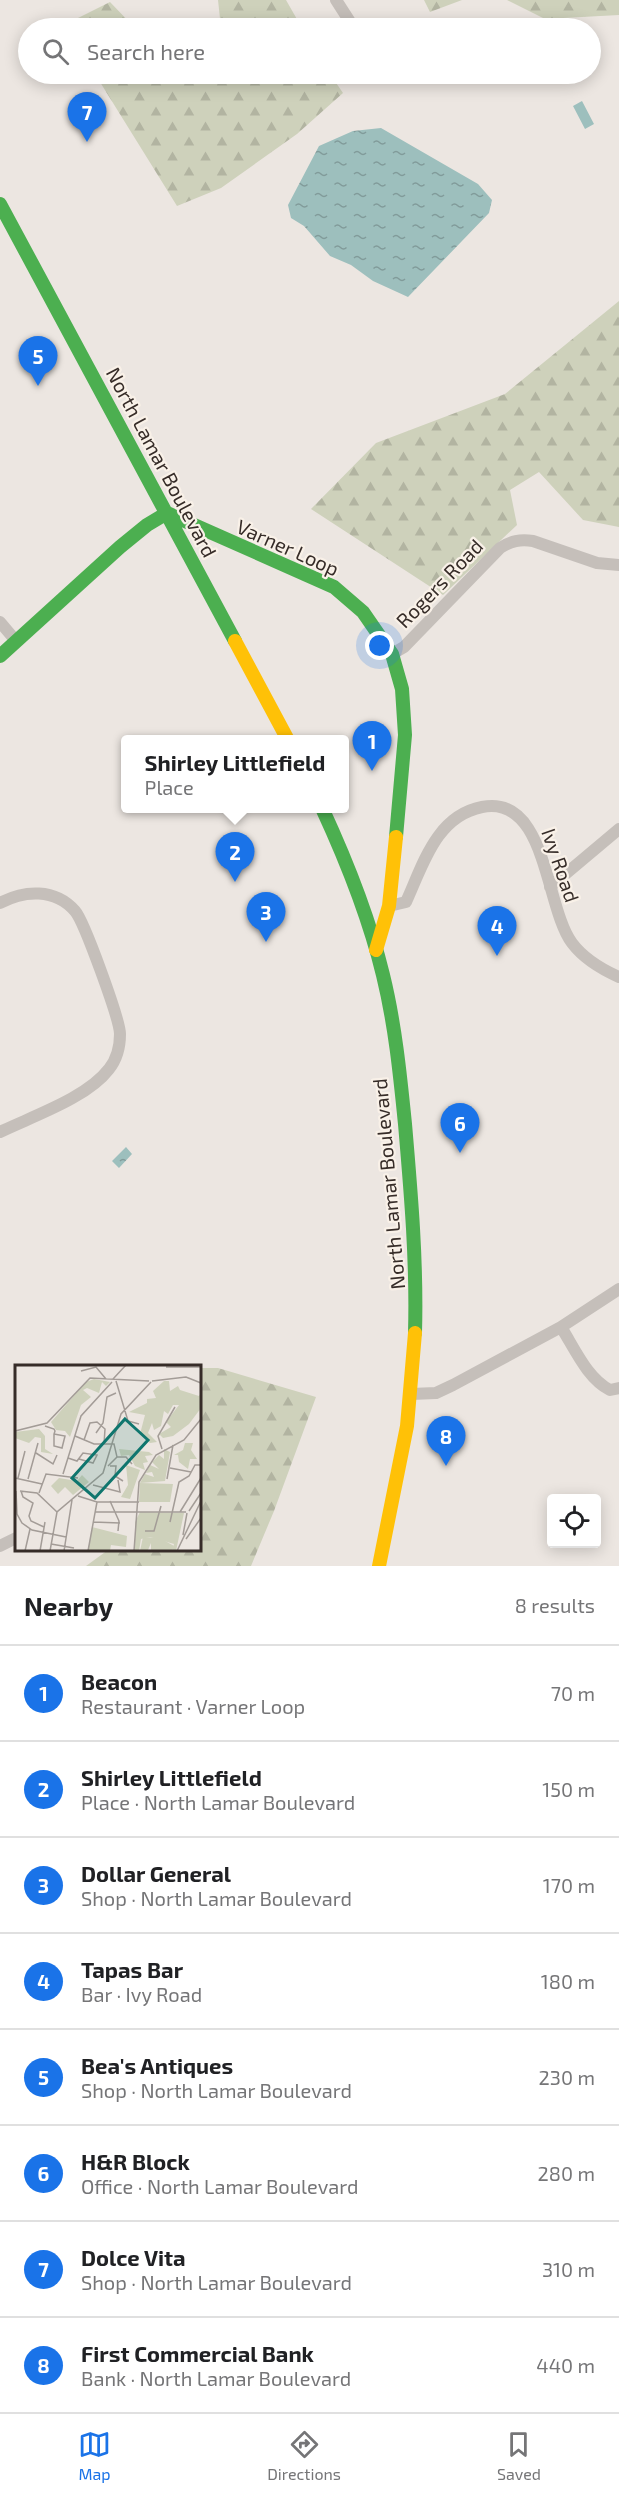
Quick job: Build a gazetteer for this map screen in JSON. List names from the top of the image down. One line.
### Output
{"streets":{"street":["North Lamar Boulevard","Varner Loop","Rogers Road","Ivy Road"]},"crossings":[["North Lamar Boulevard","Varner Loop"],["Varner Loop","Rogers Road"],["Varner Loop","Ivy Road"]],"page":{"search":"Search here","pins":["7","5","1","2","3","4","6","8"],"popup":["Shirley Littlefield","Place"],"heading":["Nearby","8 results"],"list":[{"mark":"1","name":"Beacon","note":"Restaurant · Varner Loop","value":"70 m"},{"mark":"2","name":"Shirley Littlefield","note":"Place · North Lamar Boulevard","value":"150 m"},{"mark":"3","name":"Dollar General","note":"Shop · North Lamar Boulevard","value":"170 m"},{"mark":"4","name":"Tapas Bar","note":"Bar · Ivy Road","value":"180 m"},{"mark":"5","name":"Bea's Antiques","note":"Shop · North Lamar Boulevard","value":"230 m"},{"mark":"6","name":"H&R Block","note":"Office · North Lamar Boulevard","value":"280 m"},{"mark":"7","name":"Dolce Vita","note":"Shop · North Lamar Boulevard","value":"310 m"},{"mark":"8","name":"First Commercial Bank","note":"Bank · North Lamar Boulevard","value":"440 m"}],"nav":["Map","Directions","Saved"]}}
